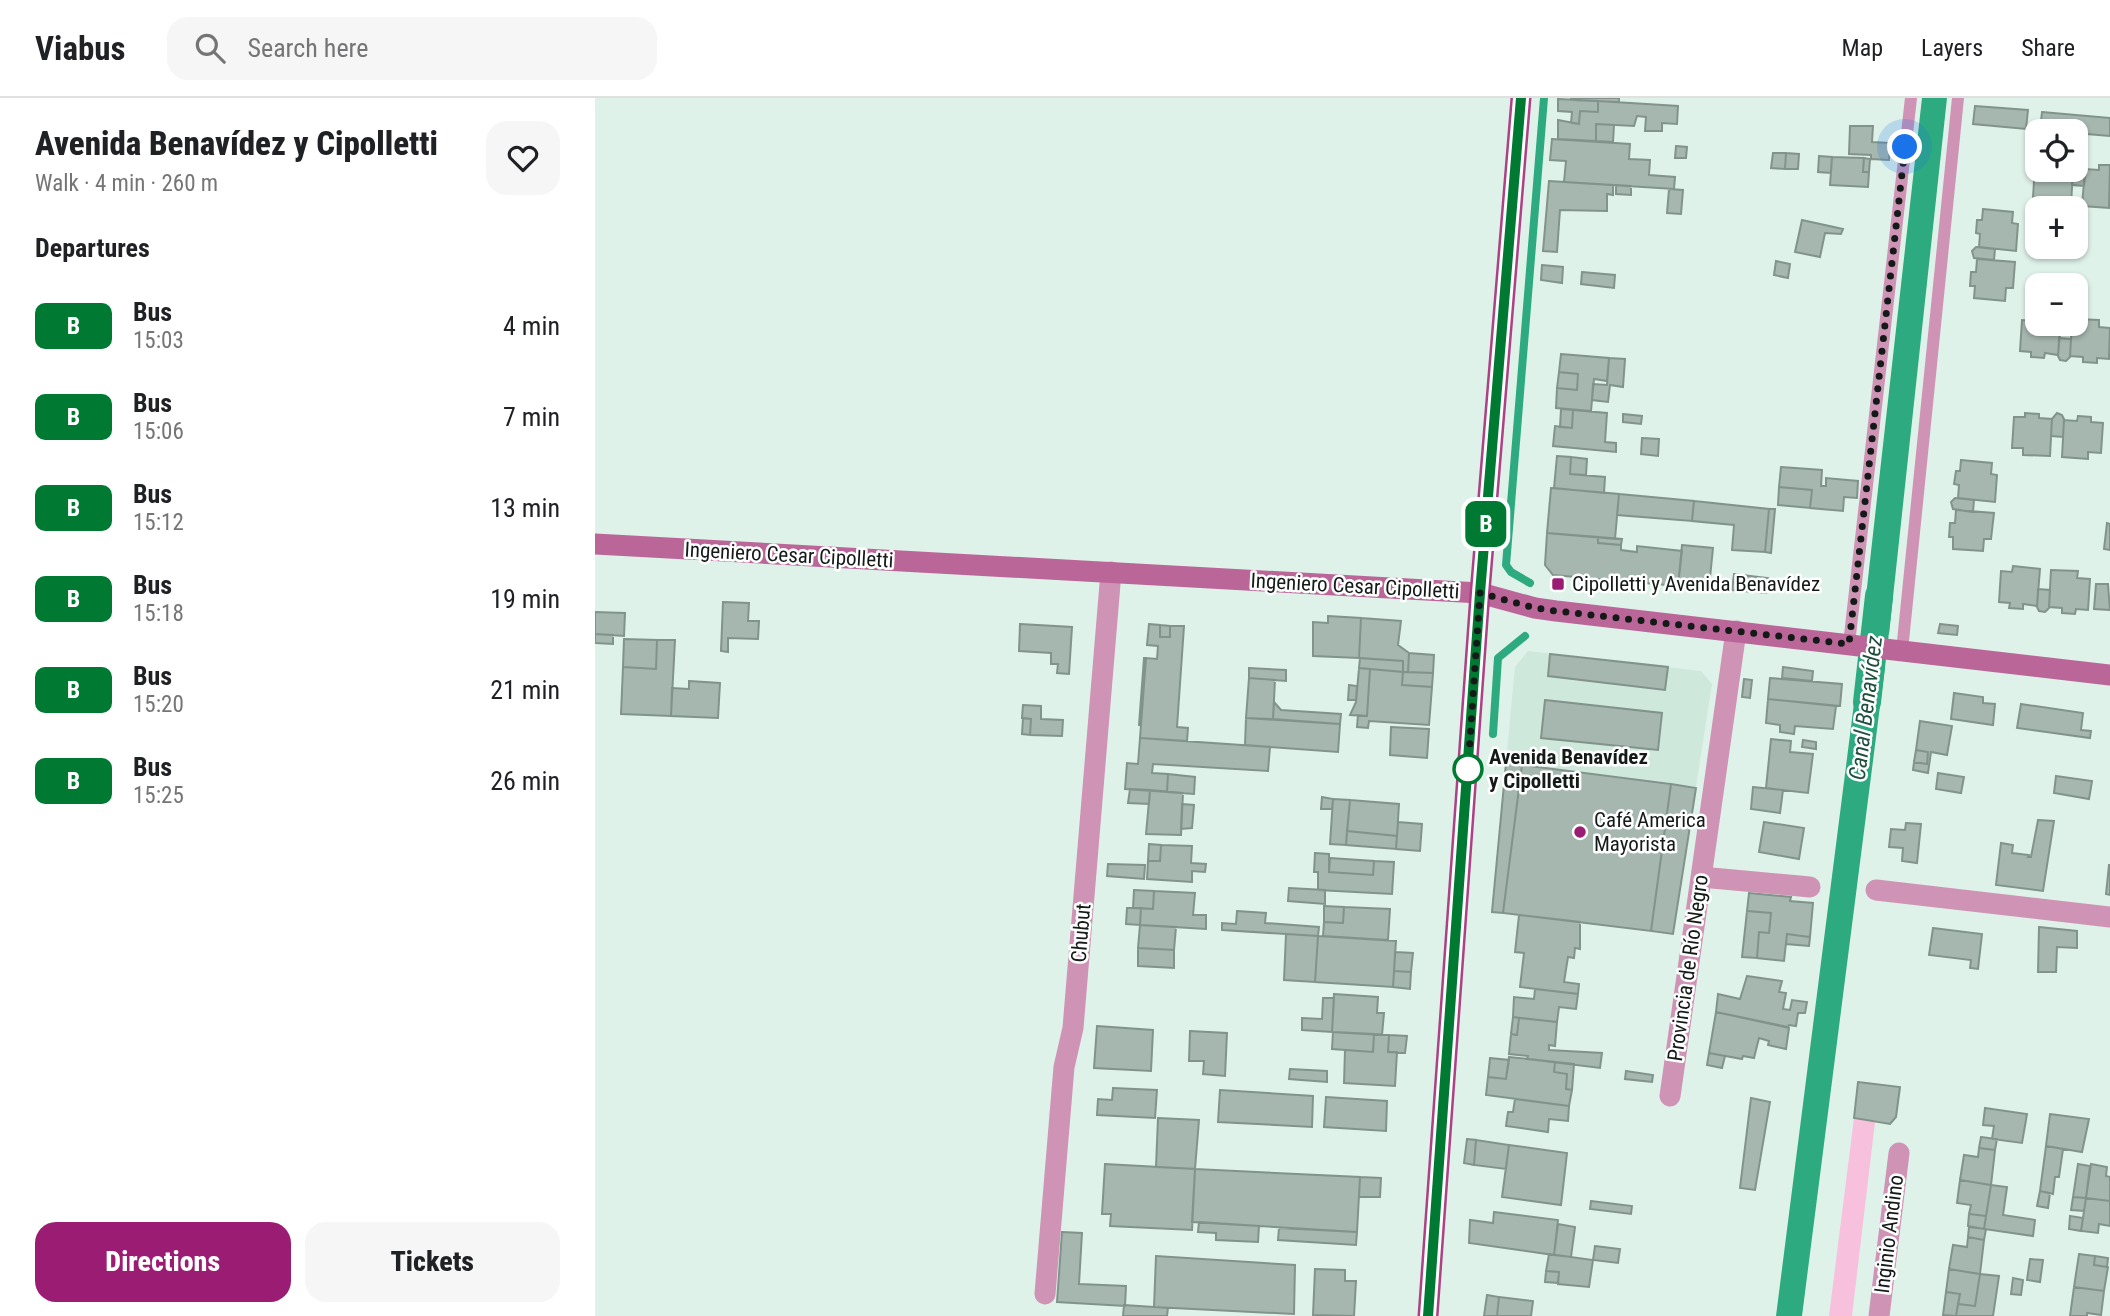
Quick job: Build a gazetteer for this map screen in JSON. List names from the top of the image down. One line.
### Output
{"streets":{"street":["Ingeniero Cesar Cipolletti","Chubut","Provincia de Río Negro","Inginio Andino"]},"crossings":[["Ingeniero Cesar Cipolletti","Chubut"],["Ingeniero Cesar Cipolletti","Provincia de Río Negro"]],"water":["Canal Benavídez"],"places":{"transit":["Cipolletti y Avenida Benavídez"],"other":["Avenida Benavídez y Cipolletti","Café America Mayorista"]},"lines":["bus line B"],"page":{"header":"Viabus","search":"Search here","nav":["Map","Layers","Share"],"heading":[["Avenida Benavídez y Cipolletti","Walk · 4 min · 260 m"],"Departures"],"on_map":"B","map_buttons":["+","−"],"list":[{"mark":"B","name":"Bus","note":"15:03","value":"4 min"},{"mark":"B","name":"Bus","note":"15:06","value":"7 min"},{"mark":"B","name":"Bus","note":"15:12","value":"13 min"},{"mark":"B","name":"Bus","note":"15:18","value":"19 min"},{"mark":"B","name":"Bus","note":"15:20","value":"21 min"},{"mark":"B","name":"Bus","note":"15:25","value":"26 min"}],"buttons":["Directions","Tickets"]}}
